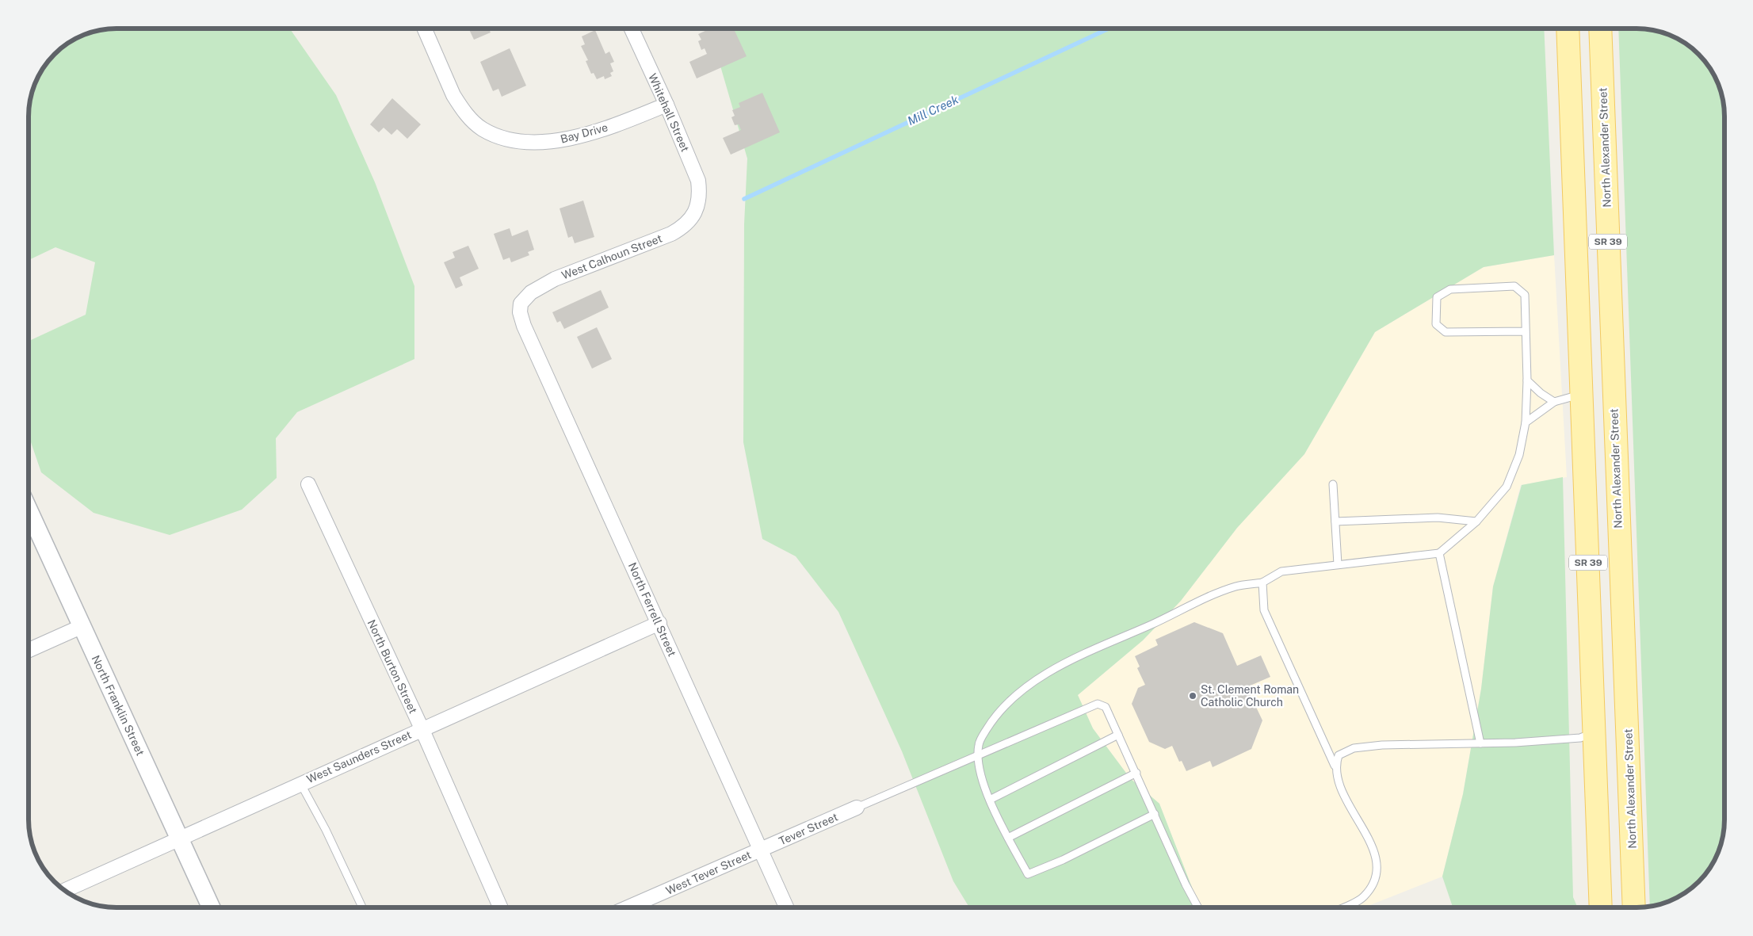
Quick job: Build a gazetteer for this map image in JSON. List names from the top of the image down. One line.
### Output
{"streets":{"main road":["North Alexander Street","SR 39"],"street":["Whitehall Street","Bay Drive","West Calhoun Street","North Ferrell Street","North Burton Street","North Franklin Street","West Saunders Street","Tever Street","West Tever Street"]},"crossings":[["Whitehall Street","Bay Drive"],["Whitehall Street","West Calhoun Street"],["West Calhoun Street","North Ferrell Street"],["North Ferrell Street","West Saunders Street"],["North Ferrell Street","Tever Street"],["North Ferrell Street","West Tever Street"],["North Burton Street","West Saunders Street"],["North Franklin Street","West Saunders Street"],["Tever Street","West Tever Street"]],"water":["Mill Creek"],"places":["St. Clement Roman Catholic Church"]}
